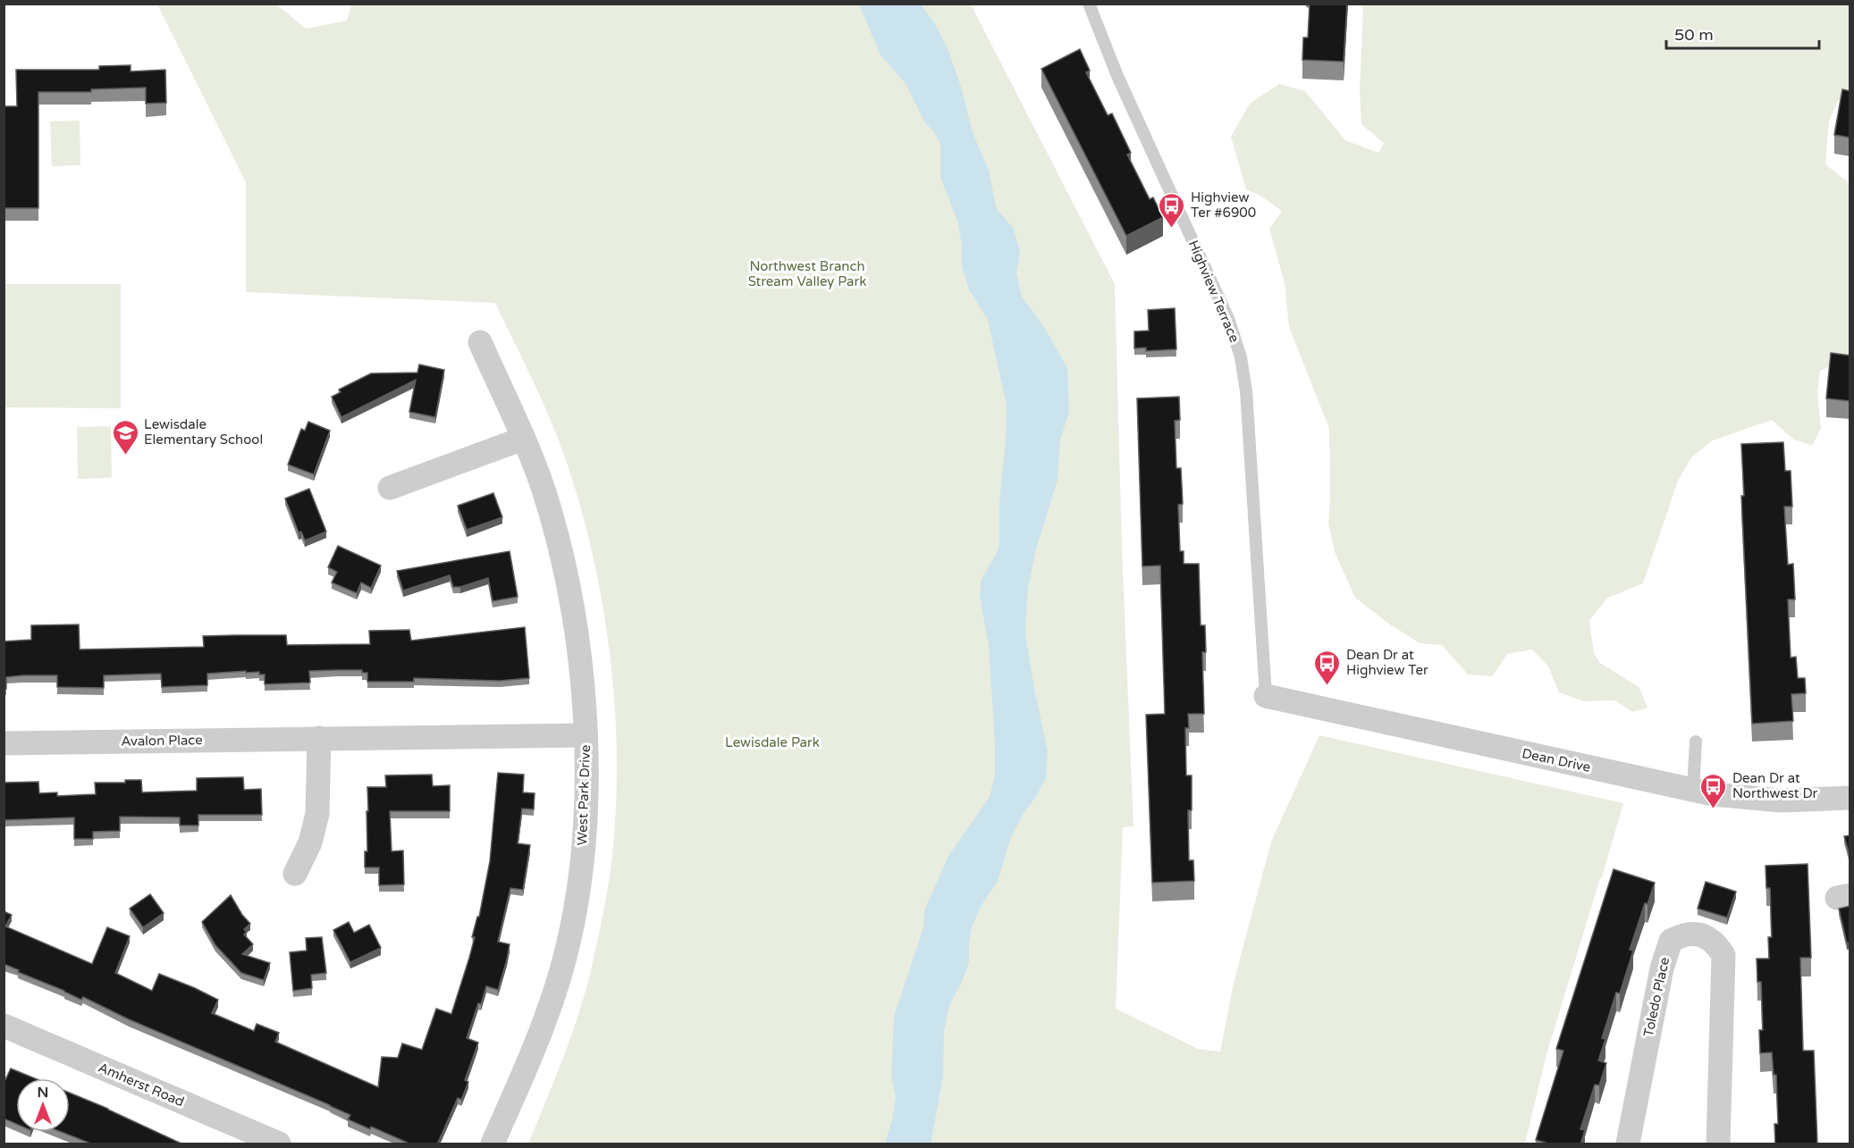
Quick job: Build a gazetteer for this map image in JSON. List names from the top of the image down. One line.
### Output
{"streets":{"street":["Avalon Place","Dean Drive","West Park Drive","Toledo Place","Amherst Road"],"lane":["Highview Terrace"]},"crossings":[["Highview Terrace","Dean Drive"],["Avalon Place","West Park Drive"]],"parks":["Northwest Branch Stream Valley Park","Lewisdale Park"],"places":{"bus stop":["Highview Ter #6900","Dean Dr at Highview Ter","Dean Dr at Northwest Dr"],"school or university":["Lewisdale Elementary School"]},"scale_bar":"50 m","north":"top"}
